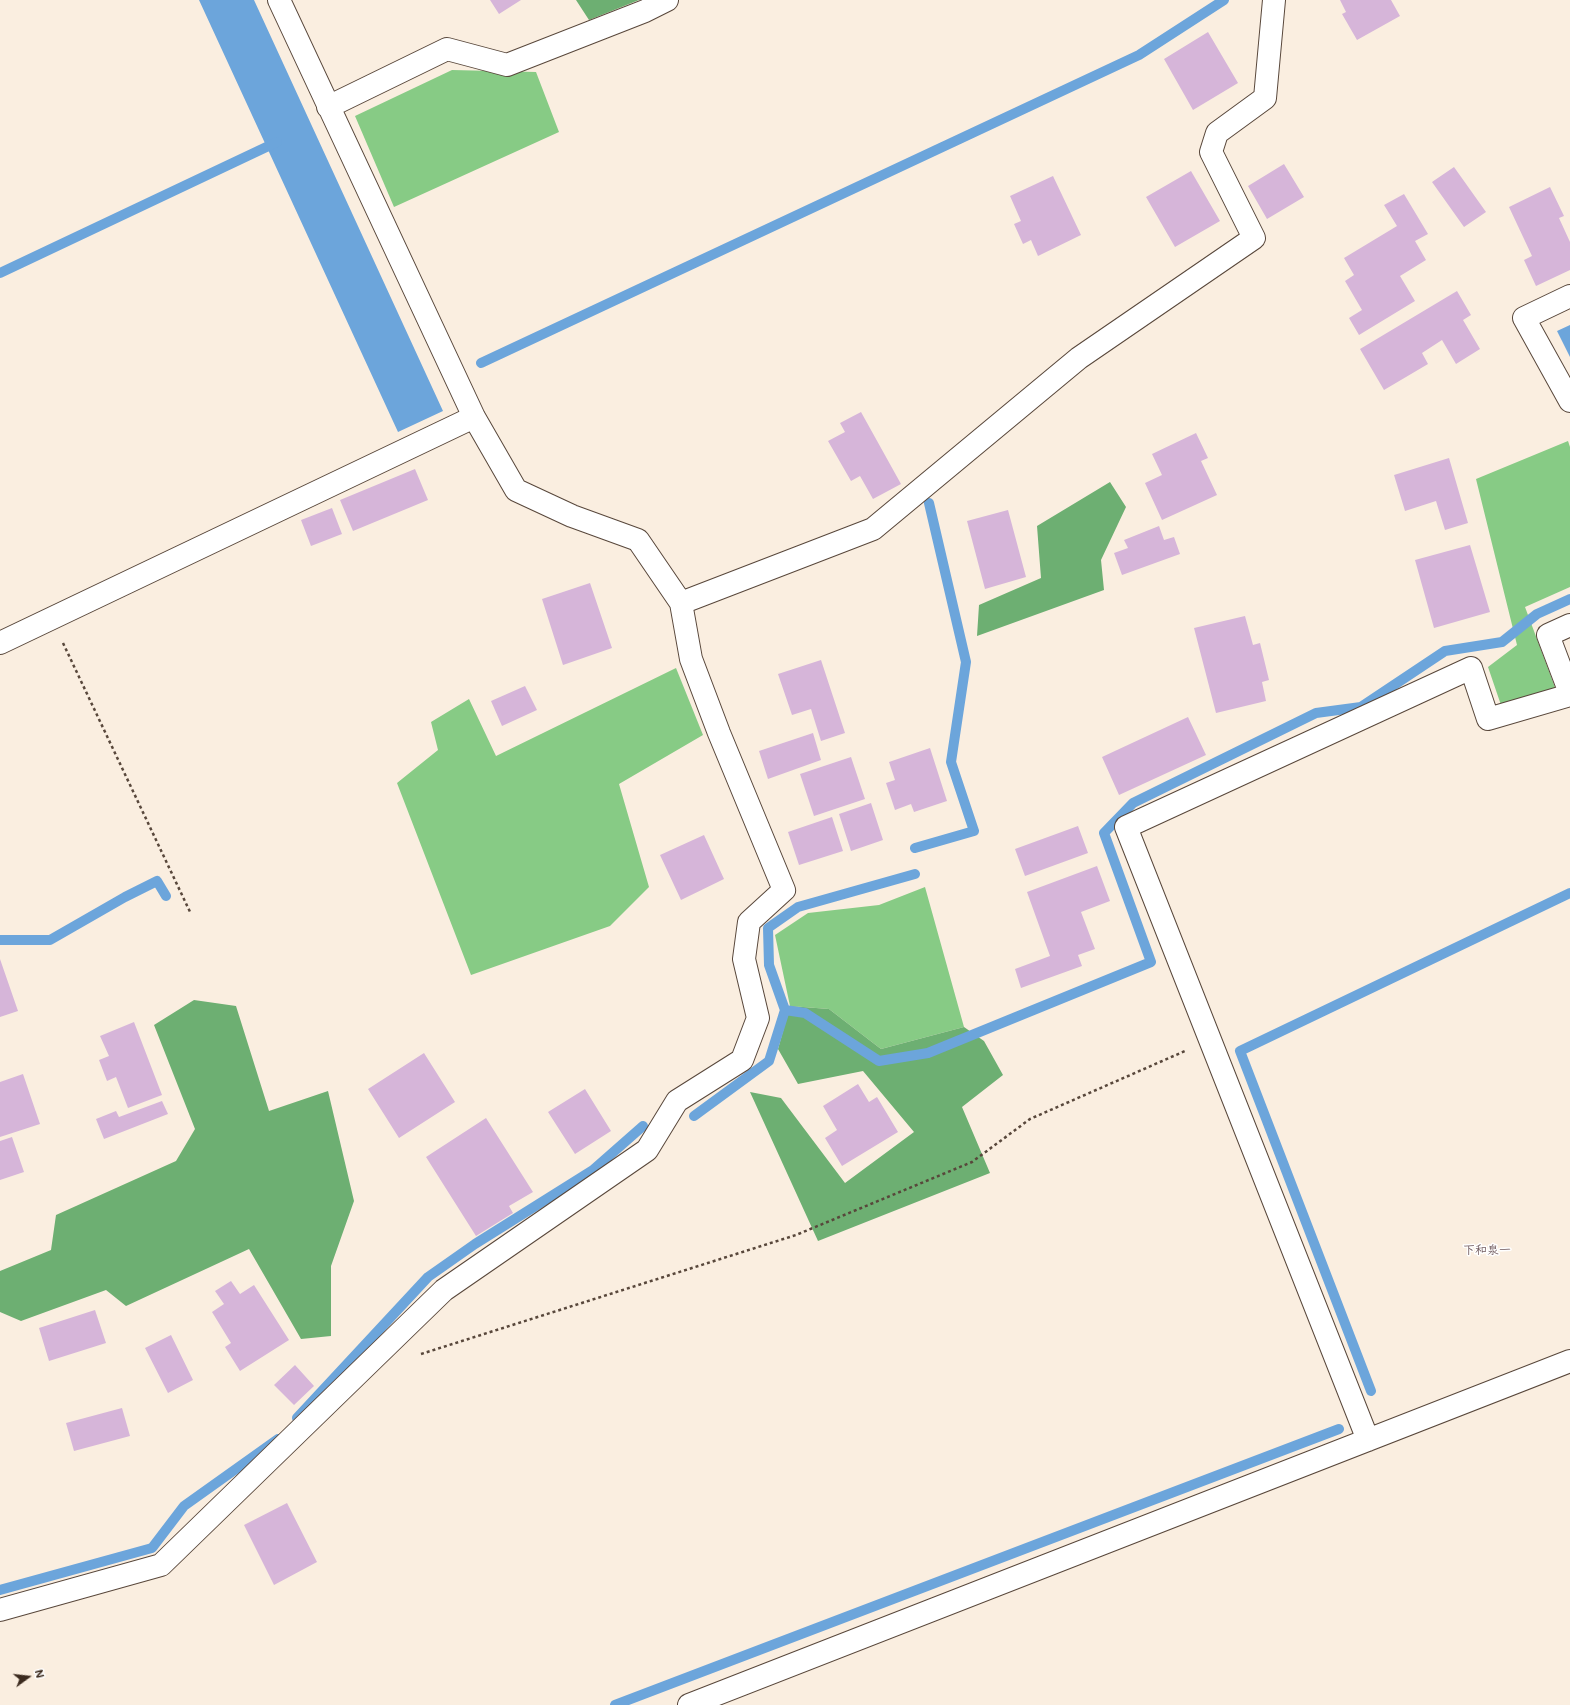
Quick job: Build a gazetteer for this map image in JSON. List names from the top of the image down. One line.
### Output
{"districts":["下和泉一"],"north":"right"}
